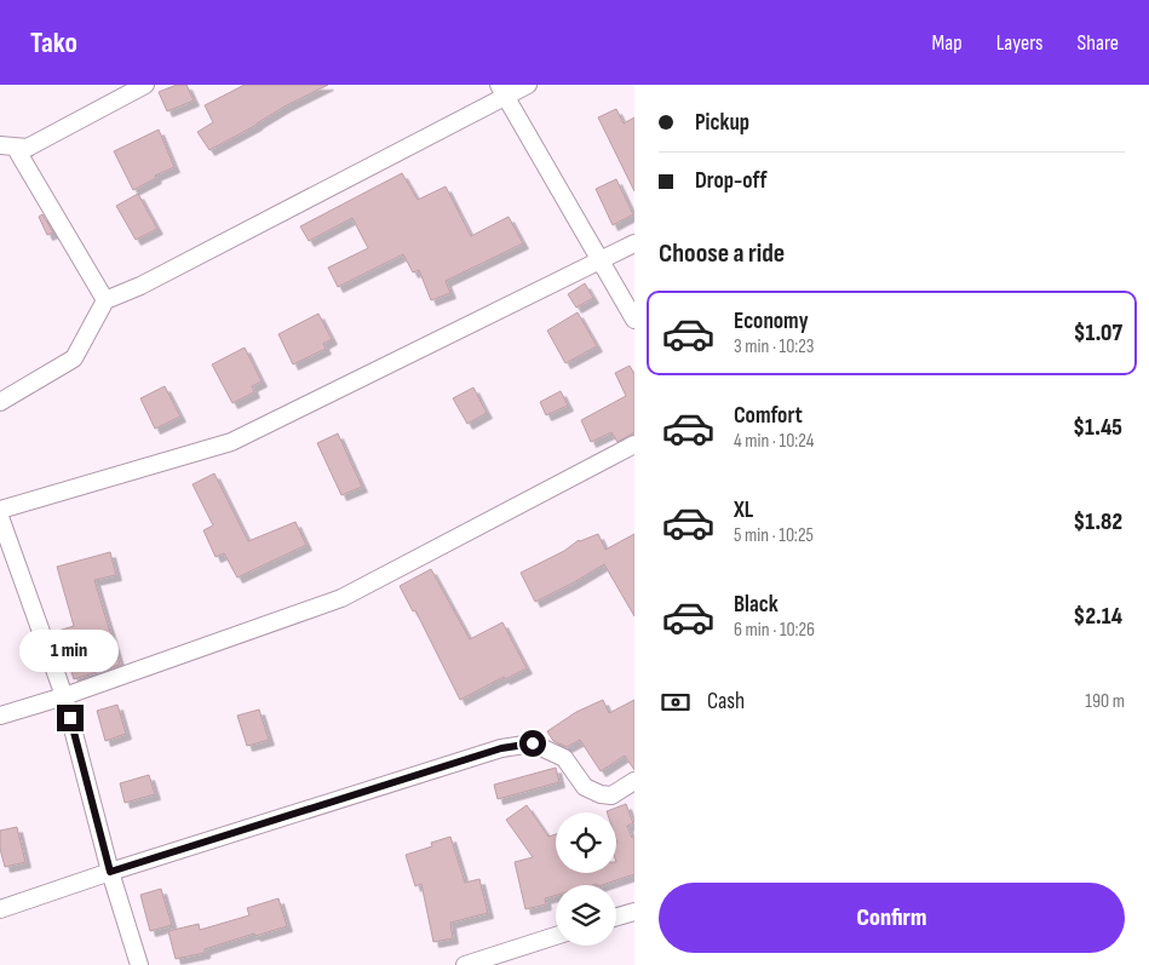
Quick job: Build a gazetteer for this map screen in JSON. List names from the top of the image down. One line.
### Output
{"page":{"header":"Tako","nav":["Map","Layers","Share"],"banner":["Pickup","Drop-off"],"heading":"Choose a ride","list":[{"name":"Economy","note":"3 min · 10:23","value":"$1.07"},{"name":"Comfort","note":"4 min · 10:24","value":"$1.45"},{"name":"XL","note":"5 min · 10:25","value":"$1.82"},{"name":"Black","note":"6 min · 10:26","value":"$2.14"}],"bubble":"1 min","pay":["Cash","190 m"],"buttons":"Confirm"}}
